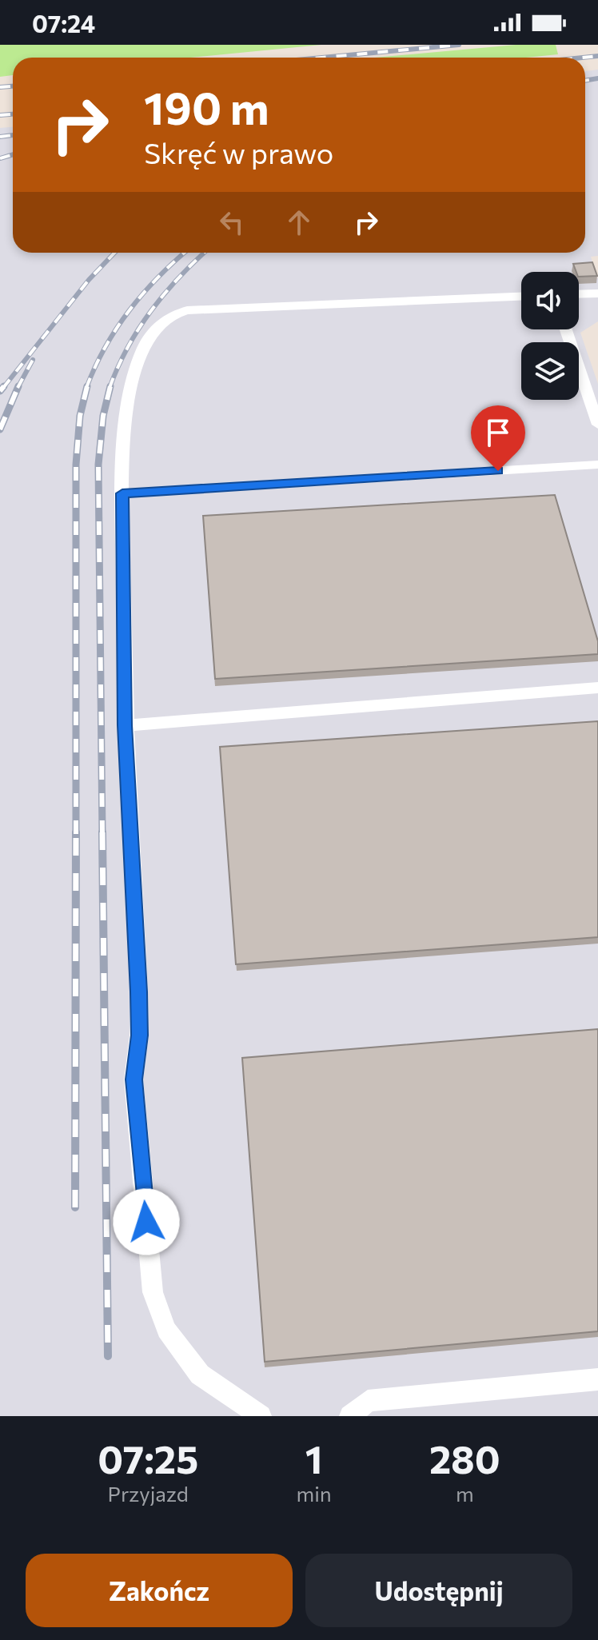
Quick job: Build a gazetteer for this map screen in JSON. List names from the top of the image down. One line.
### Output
{"page":{"status":"07:24","turn":["190 m","Skręć w prawo"],"eta":["07:25","Przyjazd","1","min","280","m"],"buttons":["Zakończ","Udostępnij"]}}
